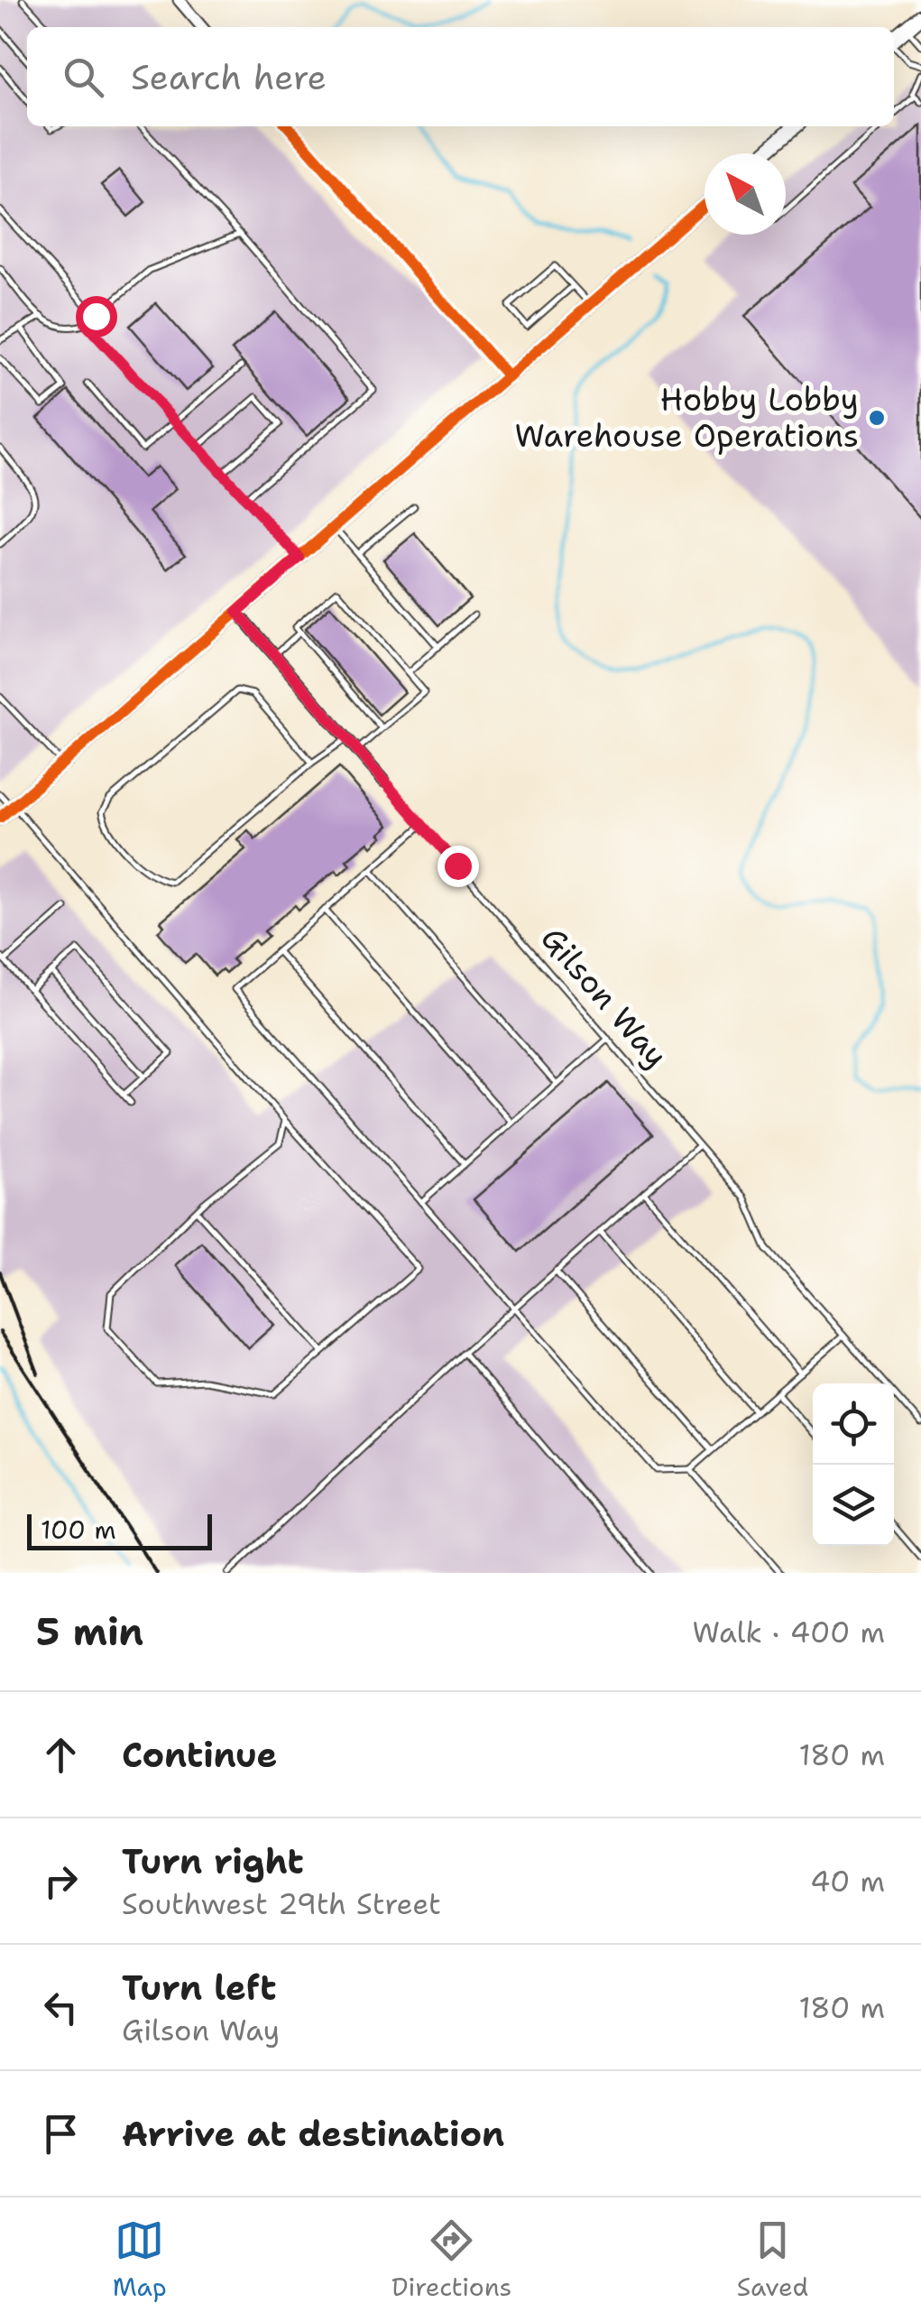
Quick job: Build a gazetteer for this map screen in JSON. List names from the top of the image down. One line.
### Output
{"streets":{"street":["Gilson Way"]},"places":["Hobby Lobby Warehouse Operations"],"scale_bar":"100 m","north":"top left","page":{"search":"Search here","scale":"100 m","heading":["5 min","Walk · 400 m"],"list":[["Continue","180 m"],["Turn right","Southwest 29th Street","40 m"],["Turn left","Gilson Way","180 m"],"Arrive at destination"],"nav":["Map","Directions","Saved"]}}
